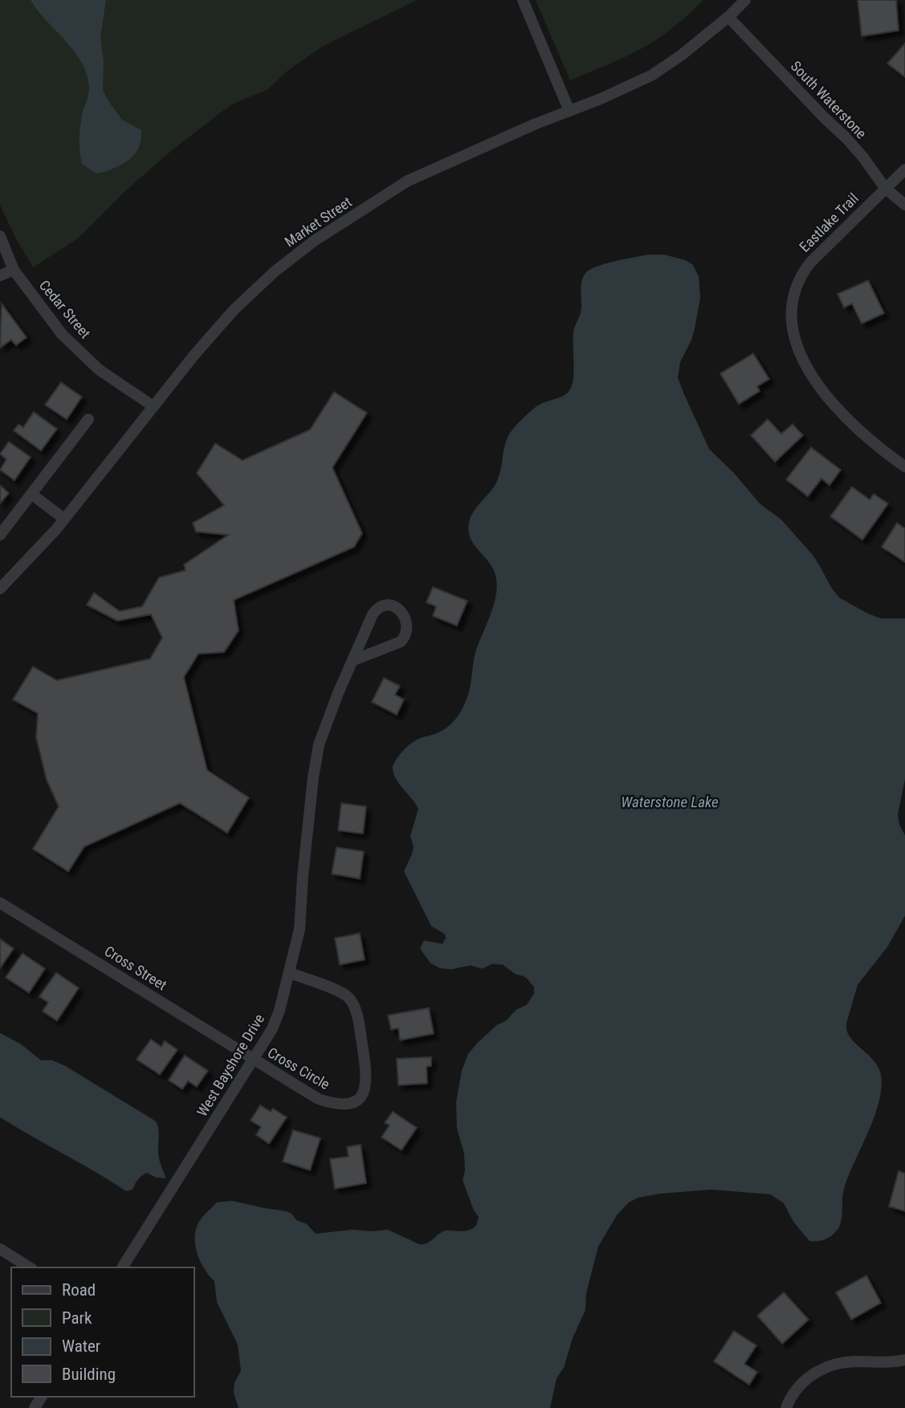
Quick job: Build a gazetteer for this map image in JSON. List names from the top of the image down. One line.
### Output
{"streets":{"street":["South Waterstone","Market Street","Eastlake Trail","Cedar Street","Cross Street","West Bayshore Drive","Cross Circle"]},"crossings":[["South Waterstone","Market Street"],["South Waterstone","Eastlake Trail"],["Market Street","Cedar Street"],["Cross Street","West Bayshore Drive"],["Cross Street","Cross Circle"],["West Bayshore Drive","Cross Circle"]],"water":["Waterstone Lake"],"legend":["Road","Park","Water","Building"]}
